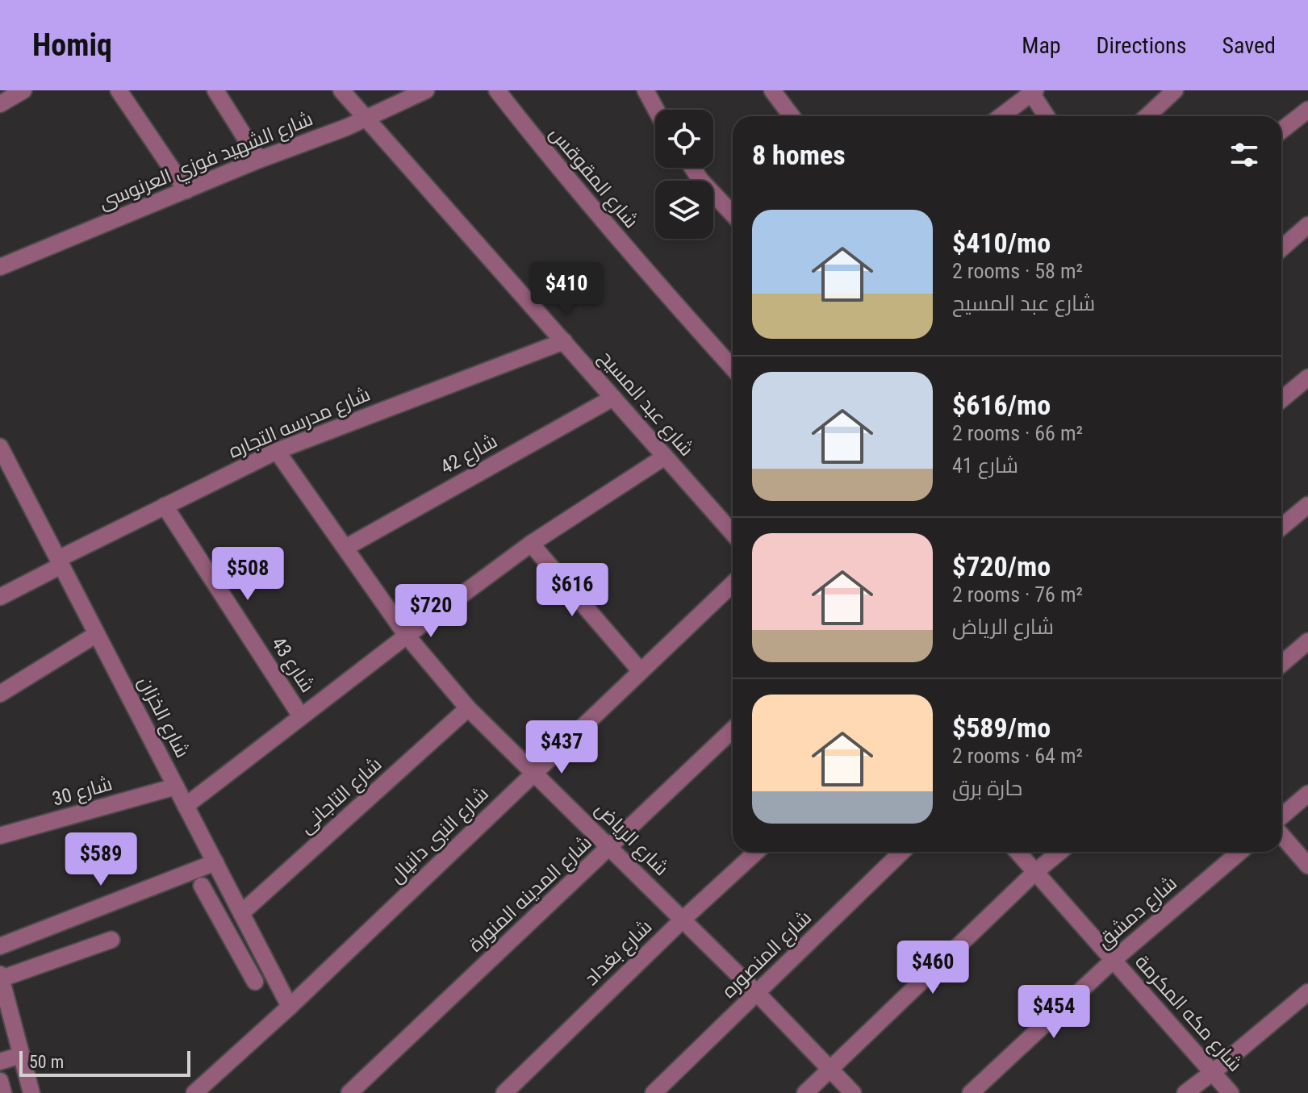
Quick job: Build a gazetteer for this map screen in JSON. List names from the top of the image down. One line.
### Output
{"streets":{"street":["شارع الشهيد فوزي العرنوسى","شارع المقوقس","شارع عبد المسيح","شارع مدرسه التجاره","شارع 42","شارع 43","شارع الخزان","شارع 30","شارع التاجانى","شارع النبى دانيال","شارع الرياض","شارع المدينه المنورة","شارع دمشق","شارع بغداد","شارع المنصوره","شارع مكه المكرمة"]},"crossings":[["شارع الشهيد فوزي العرنوسى","شارع عبد المسيح"],["شارع عبد المسيح","شارع مدرسه التجاره"],["شارع عبد المسيح","شارع 42"],["شارع مدرسه التجاره","شارع 43"],["شارع مدرسه التجاره","شارع الخزان"],["شارع مدرسه التجاره","شارع الرياض"],["شارع 42","شارع الرياض"],["شارع الخزان","شارع 30"],["شارع الخزان","شارع التاجانى"],["شارع الخزان","شارع النبى دانيال"],["شارع التاجانى","شارع الرياض"],["شارع النبى دانيال","شارع الرياض"],["شارع الرياض","شارع المدينه المنورة"],["شارع الرياض","شارع بغداد"],["شارع الرياض","شارع المنصوره"],["شارع دمشق","شارع مكه المكرمة"]],"scale_bar":"50 m","page":{"header":"Homiq","nav":["Map","Directions","Saved"],"heading":"8 homes","list":[{"name":"$410/mo","note":"2 rooms · 58 m² · شارع عبد المسيح"},{"name":"$616/mo","note":"2 rooms · 66 m² · شارع 41"},{"name":"$720/mo","note":"2 rooms · 76 m² · شارع الرياض"},{"name":"$589/mo","note":"2 rooms · 64 m² · حارة برق"}],"price":["$410","$508","$616","$720","$437","$589","$460","$454"],"scale":"50 m"}}
